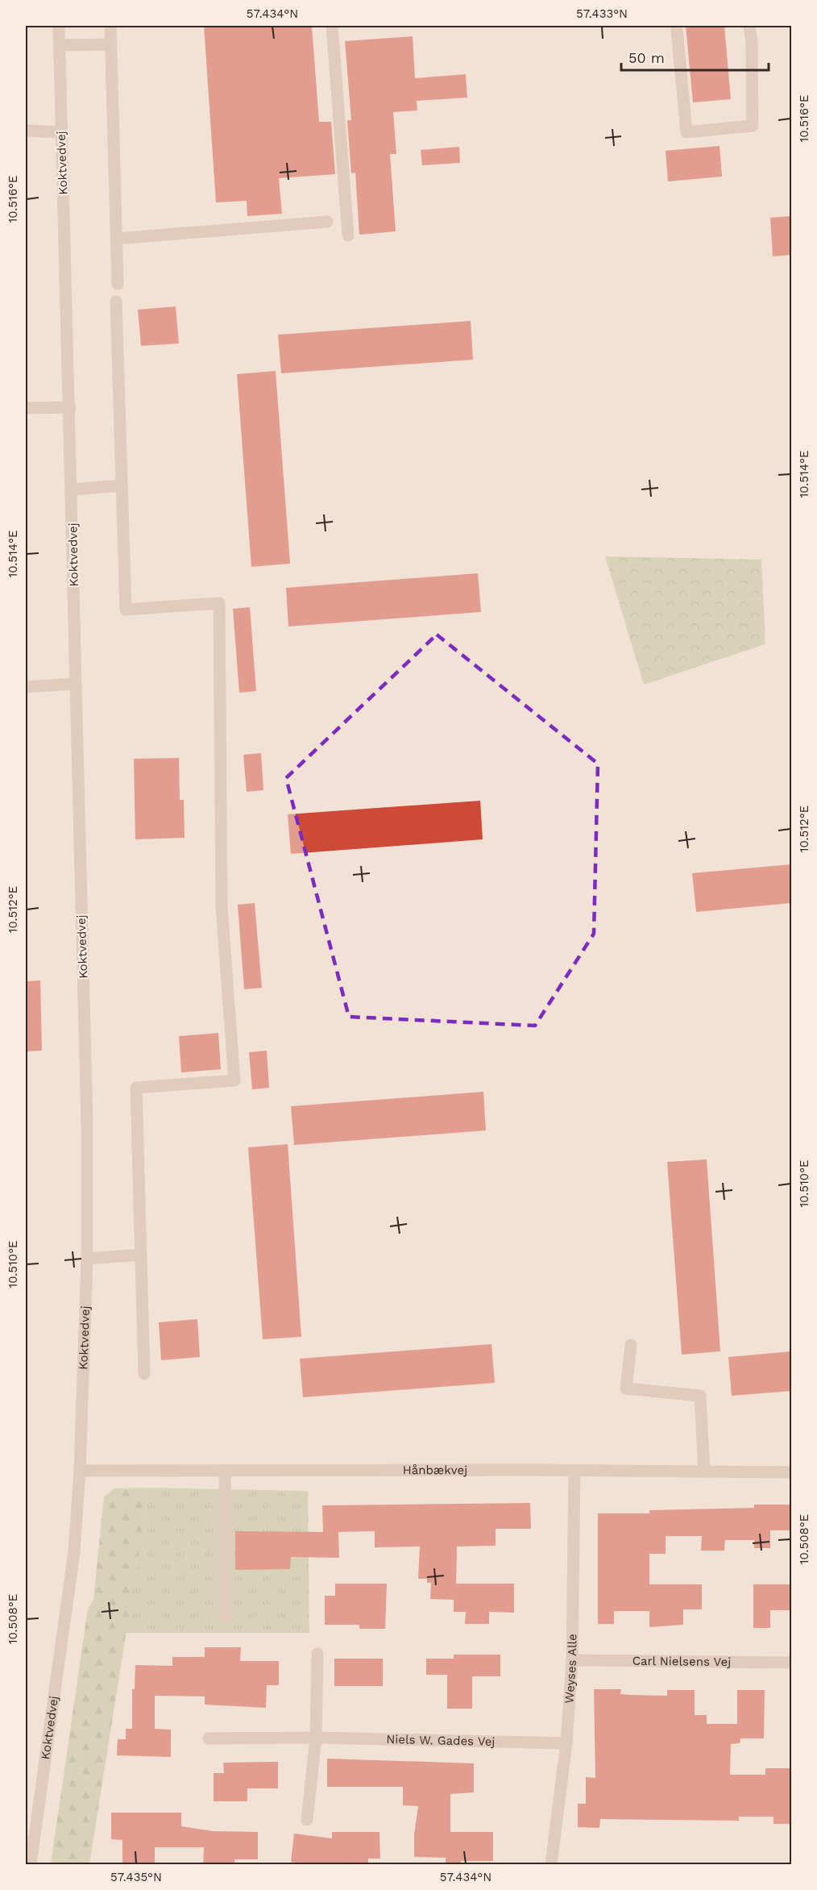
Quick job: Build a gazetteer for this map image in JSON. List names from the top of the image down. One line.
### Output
{"streets":{"street":["Koktvedvej","Hånbækvej","Carl Nielsens Vej","Weyses Alle","Niels W. Gades Vej"]},"crossings":[["Koktvedvej","Hånbækvej"],["Hånbækvej","Weyses Alle"],["Carl Nielsens Vej","Weyses Alle"],["Weyses Alle","Niels W. Gades Vej"]],"scale_bar":"50 m","coordinates":["57.434°N","57.433°N","10.516°E","10.514°E","10.512°E","10.510°E","10.508°E","57.435°N"]}
